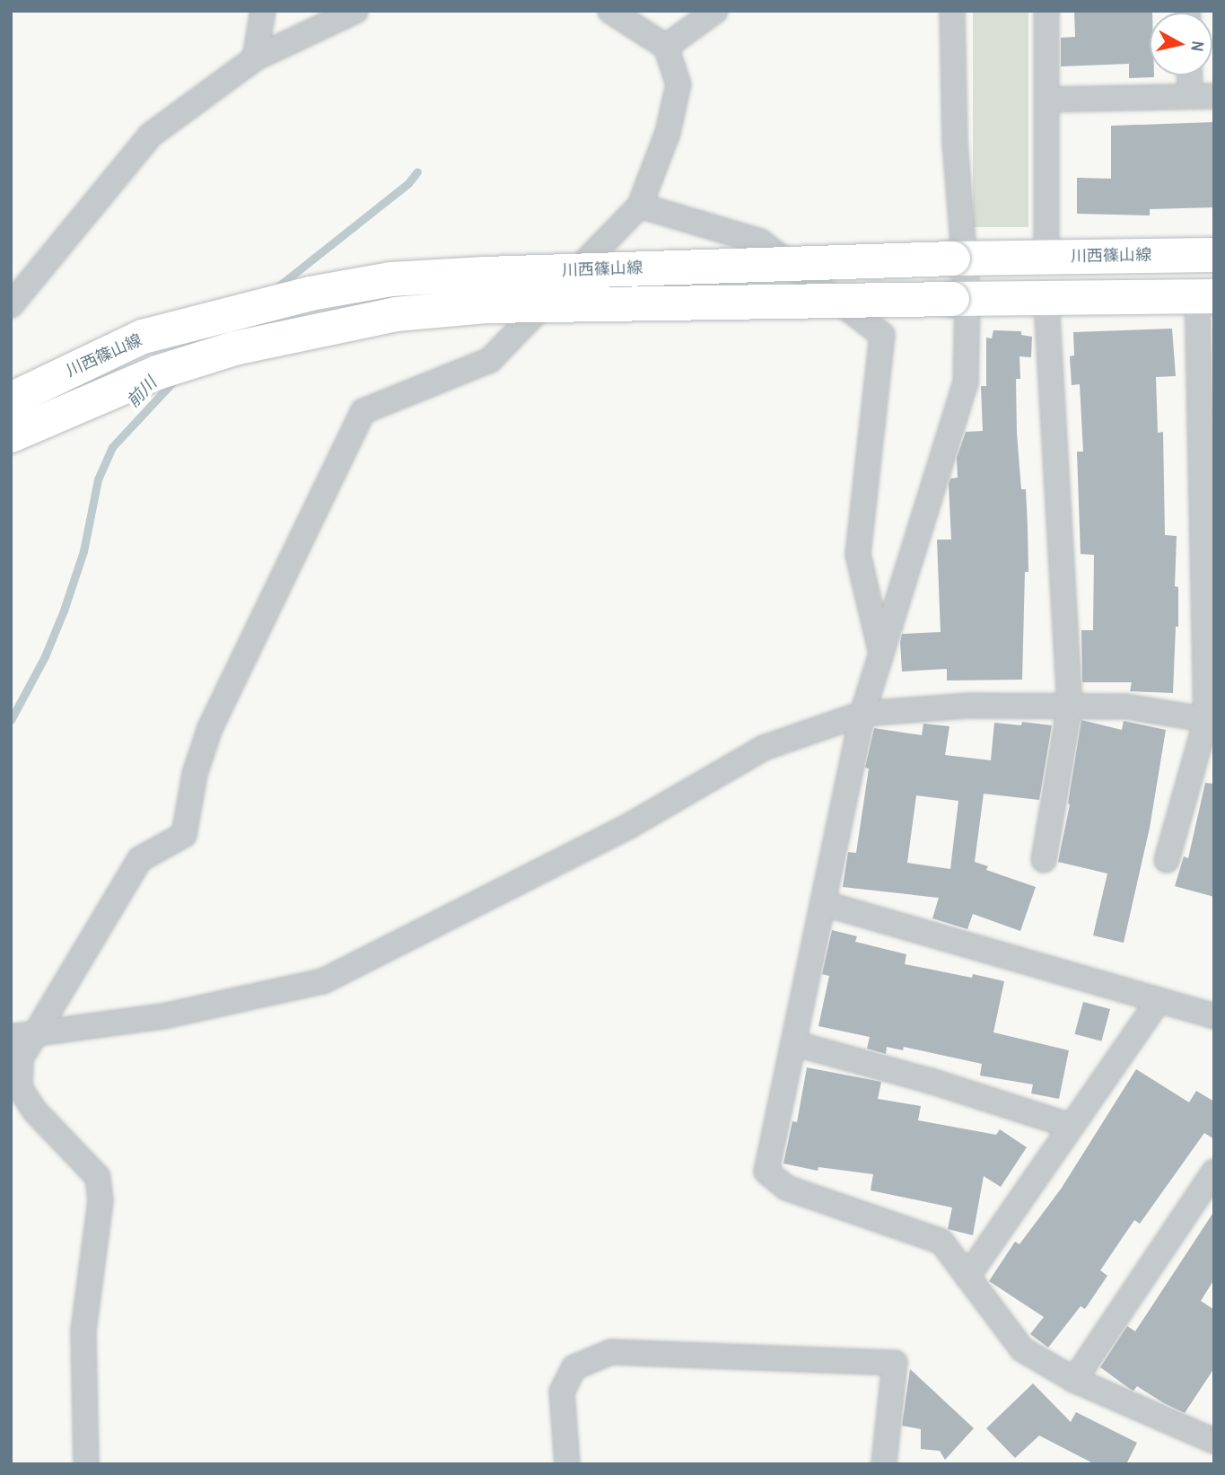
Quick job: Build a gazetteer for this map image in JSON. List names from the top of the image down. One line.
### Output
{"streets":{"main road":["川西篠山線"]},"water":["前川"],"north":"right"}
